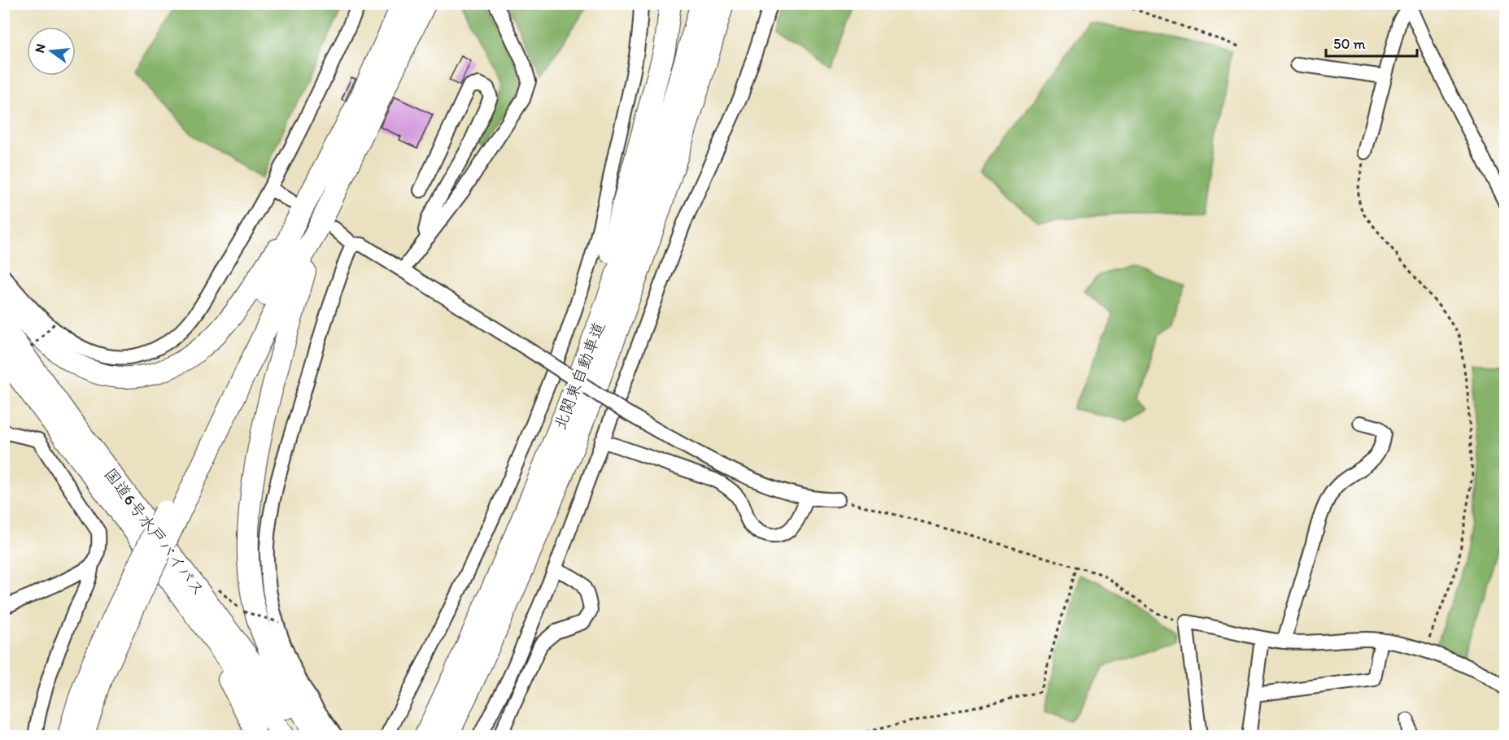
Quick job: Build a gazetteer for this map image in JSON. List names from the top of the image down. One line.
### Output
{"streets":{"highway":["北関東自動車道","国道6号水戸バイパス"]},"scale_bar":"50 m","north":"left"}
